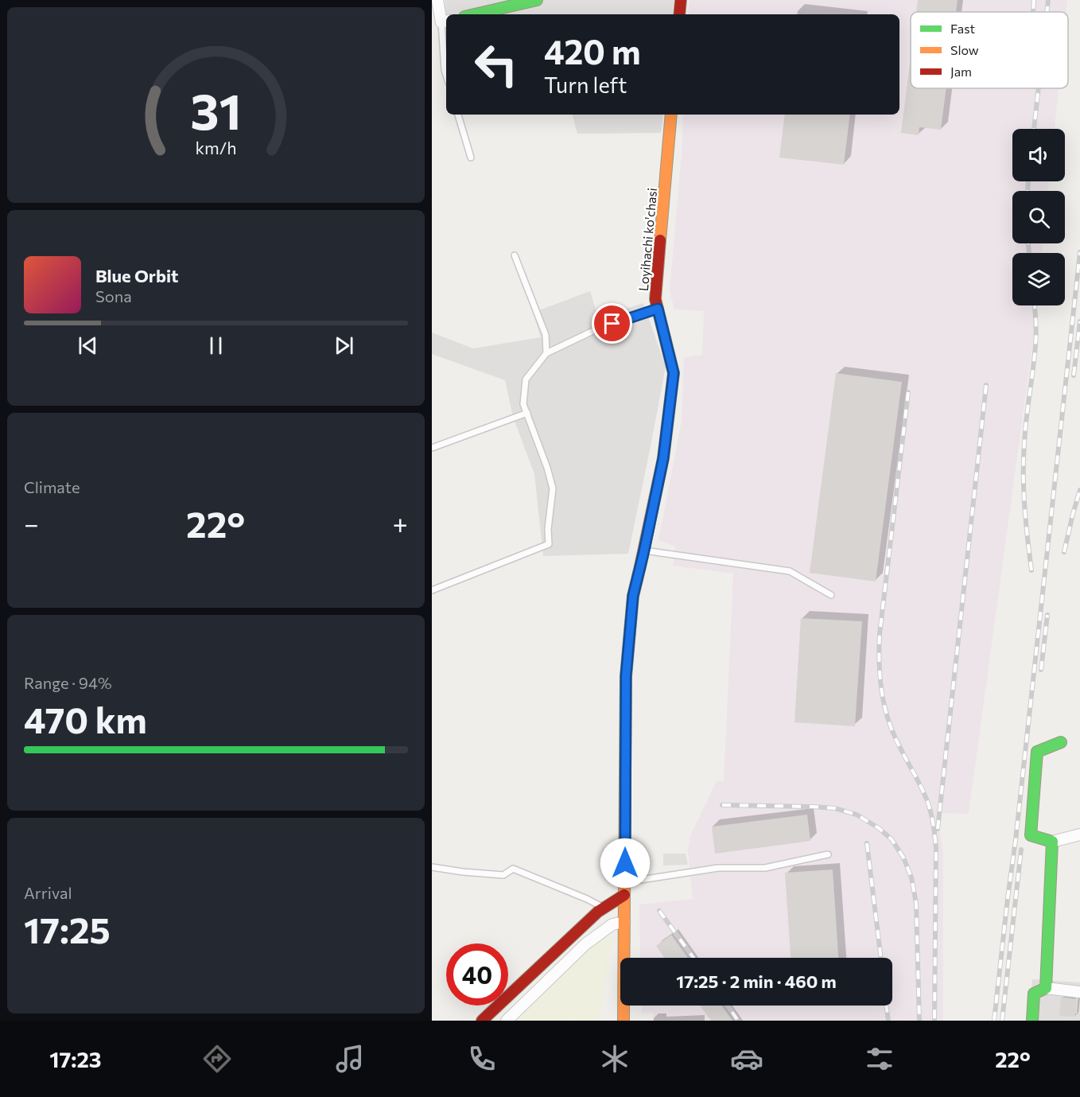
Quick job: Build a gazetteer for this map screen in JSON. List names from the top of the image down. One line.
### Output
{"streets":{"street":["Loyihachi ko'chasi"]},"legend":["Fast","Slow","Jam"],"page":{"turn":["420 m","Turn left"],"song":["Blue Orbit","Sona"],"tile":["Climate",["Range · 94%","470 km"],["Arrival","17:25"]],"heat":["−","22°","+"],"limit":"40","trip":"17:25 · 2 min · 460 m","tabs":["17:23","22°"],"gauge":["31","km/h"]}}
